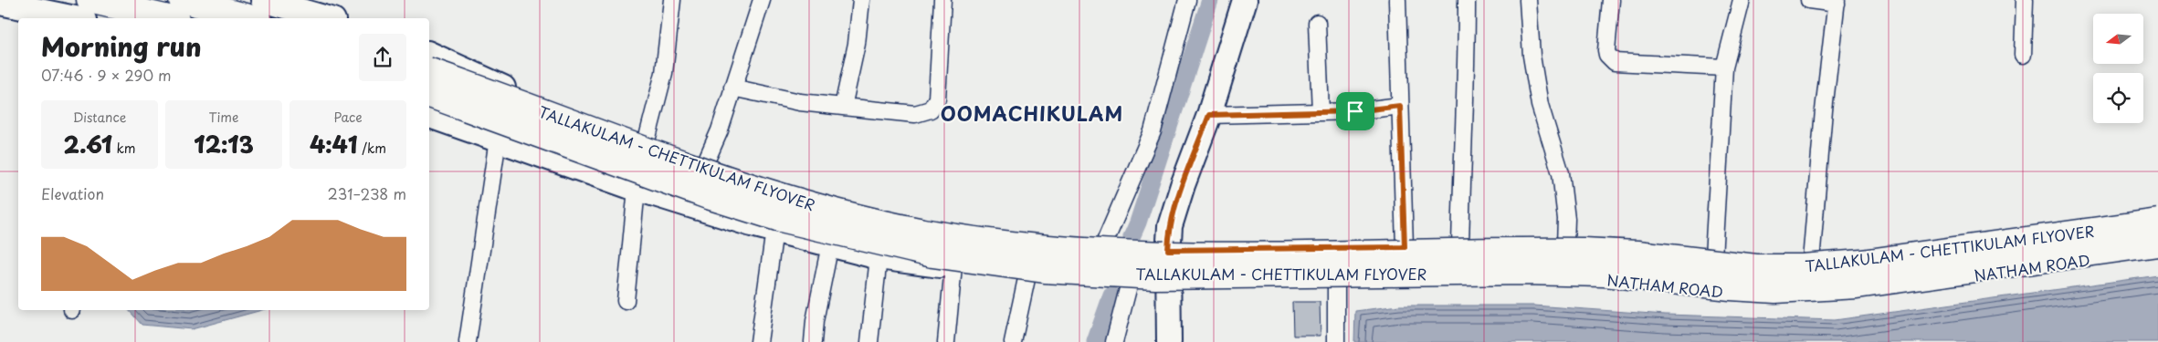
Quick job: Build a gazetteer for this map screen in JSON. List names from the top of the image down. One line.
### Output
{"streets":{"highway":["TALLAKULAM - CHETTIKULAM FLYOVER"],"main road":["NATHAM ROAD"]},"districts":["OOMACHIKULAM"],"north":"left","page":{"heading":["Morning run","07:46 · 9 × 290 m"],"stats":[["Distance","2.61 km"],["Time","12:13"],["Pace","4:41 /km"]],"chart":["Elevation","231–238 m"]}}
